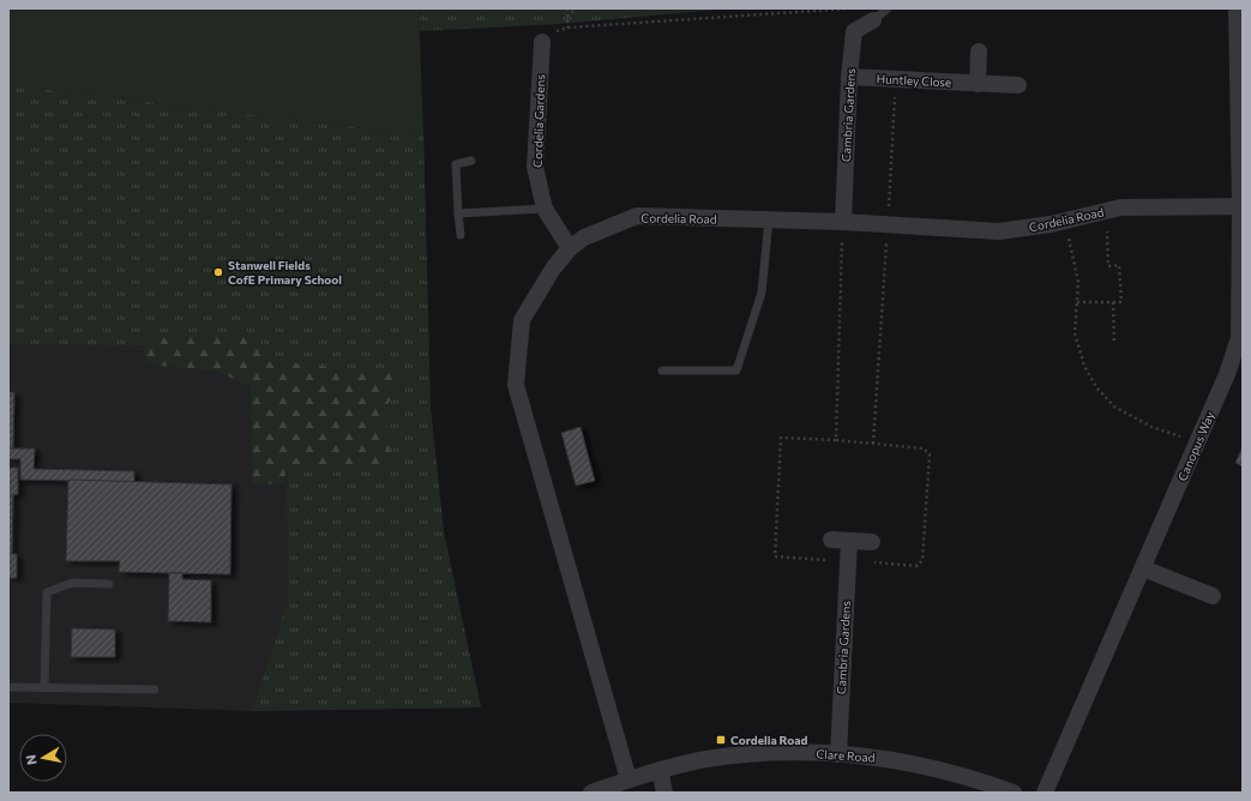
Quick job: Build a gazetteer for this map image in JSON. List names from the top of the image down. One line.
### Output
{"streets":{"street":["Huntley Close","Cambria Gardens","Cordelia Gardens","Cordelia Road","Canopus Way","Clare Road"]},"crossings":[["Huntley Close","Cambria Gardens"],["Cambria Gardens","Cordelia Road"],["Cambria Gardens","Clare Road"],["Cordelia Gardens","Cordelia Road"],["Cordelia Road","Canopus Way"],["Cordelia Road","Clare Road"]],"places":{"other":["Stanwell Fields CofE Primary School"],"transit":["Cordelia Road"]},"north":"left"}
